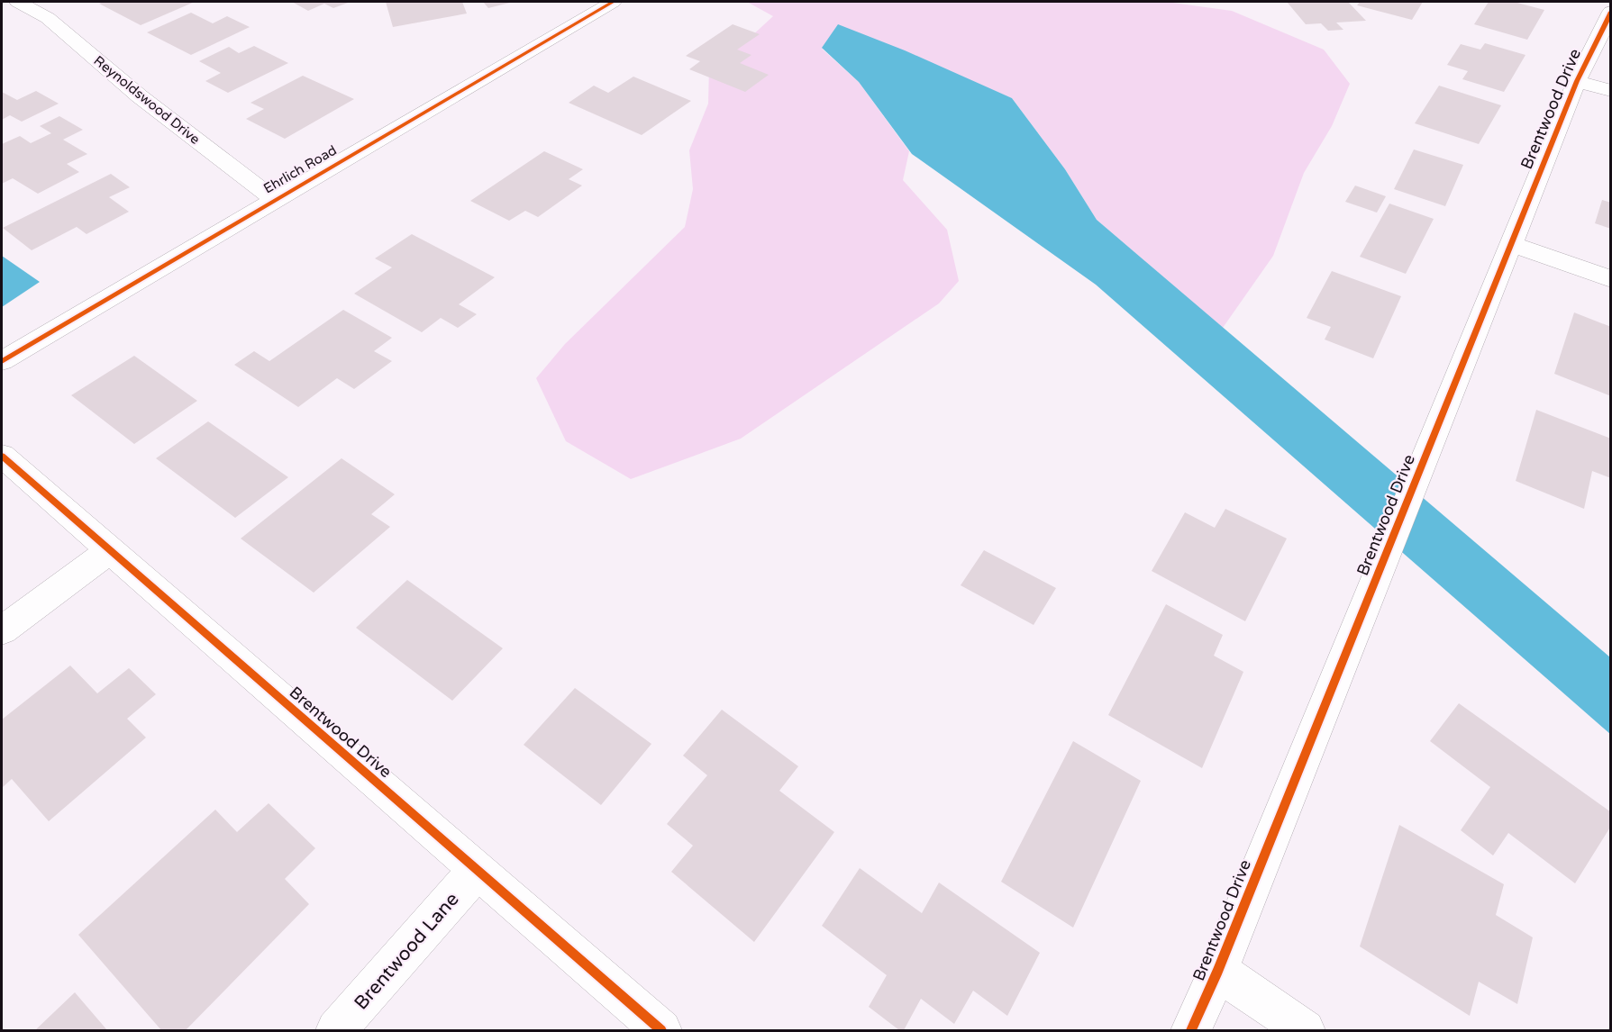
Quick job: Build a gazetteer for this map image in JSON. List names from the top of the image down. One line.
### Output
{"streets":{"street":["Reynoldswood Drive","Brentwood Drive","Ehrlich Road","Brentwood Lane"]},"crossings":[["Reynoldswood Drive","Ehrlich Road"],["Brentwood Drive","Brentwood Lane"]]}
